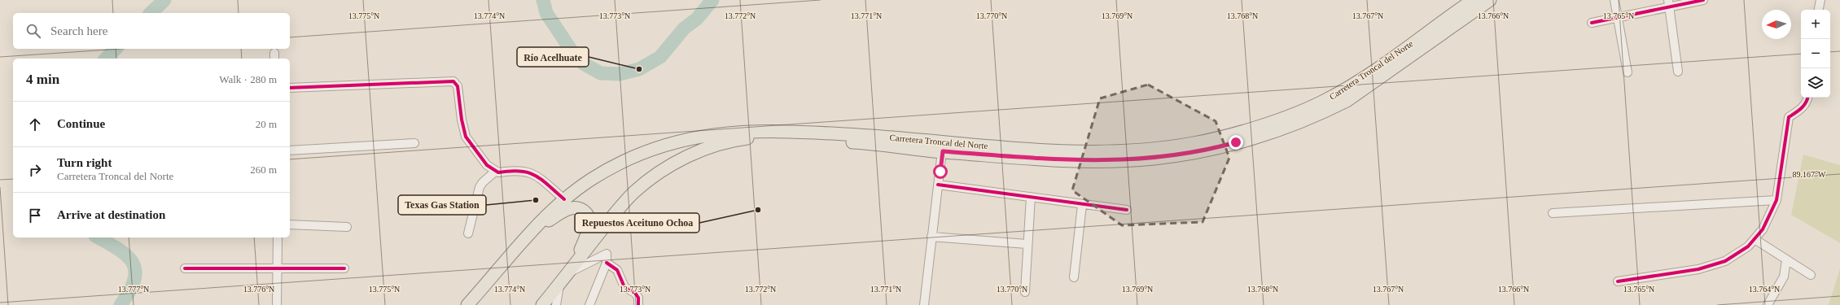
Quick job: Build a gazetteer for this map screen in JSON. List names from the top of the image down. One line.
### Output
{"streets":{"main road":["Carretera Troncal del Norte"]},"places":["Río Acelhuate","Texas Gas Station","Repuestos Aceituno Ochoa"],"north":"left","page":{"map_buttons":["+","−"],"search":"Search here","heading":["4 min","Walk · 280 m"],"list":[["Continue","20 m"],["Turn right","Carretera Troncal del Norte","260 m"],"Arrive at destination"]},"coordinates":["13.775°N","13.774°N","13.773°N","13.772°N","13.771°N","13.770°N","13.769°N","13.768°N","13.767°N","13.766°N","13.765°N","89.167°W","13.777°N","13.776°N","13.764°N"]}
